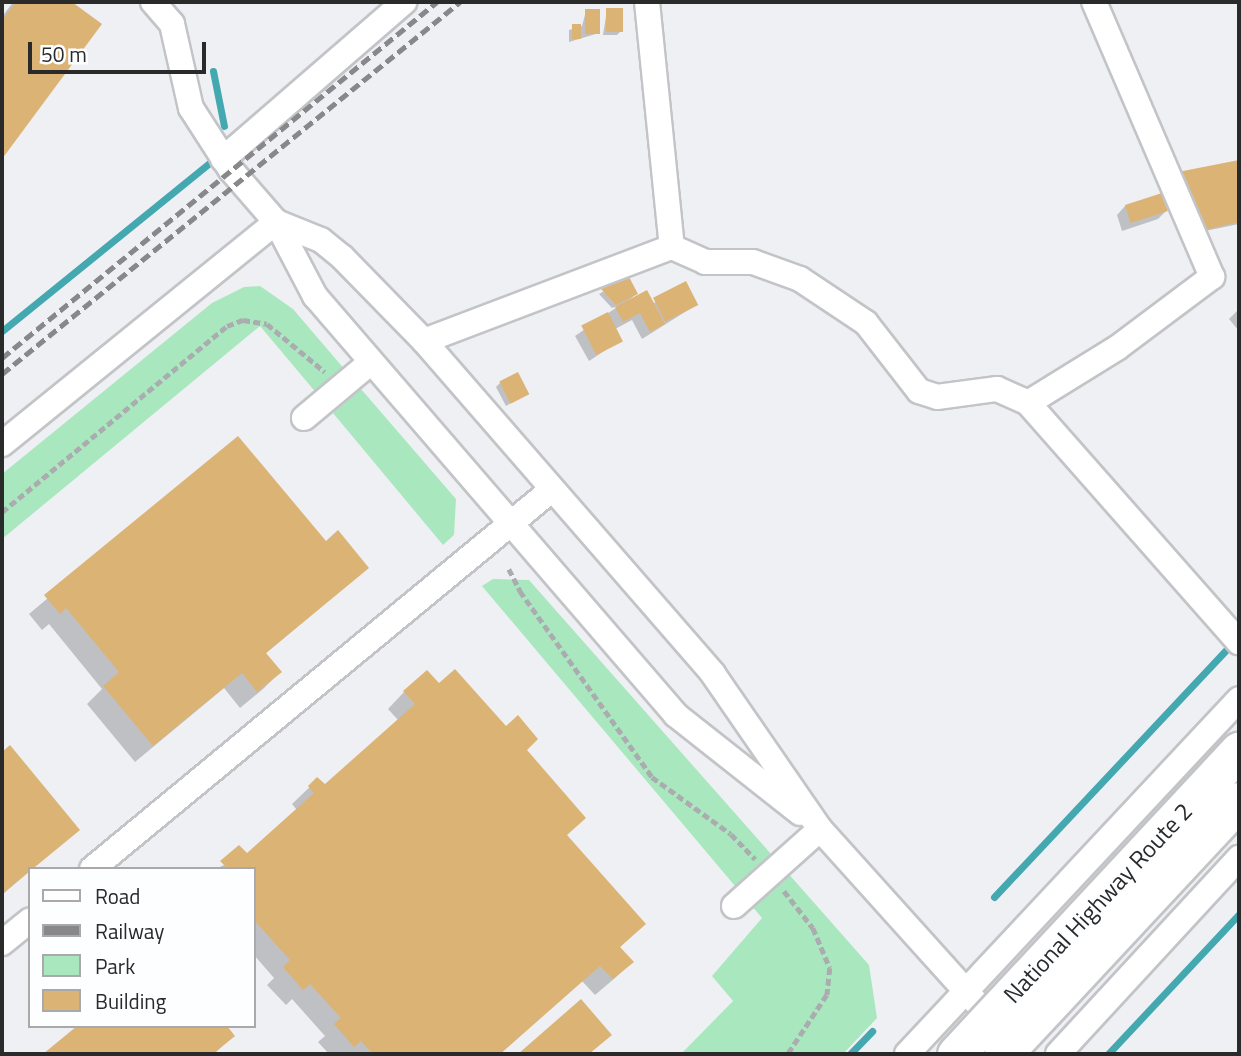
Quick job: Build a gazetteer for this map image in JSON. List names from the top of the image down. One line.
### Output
{"streets":{"highway":["National Highway Route 2"]},"legend":["Road","Railway","Park","Building"],"scale_bar":"50 m"}
